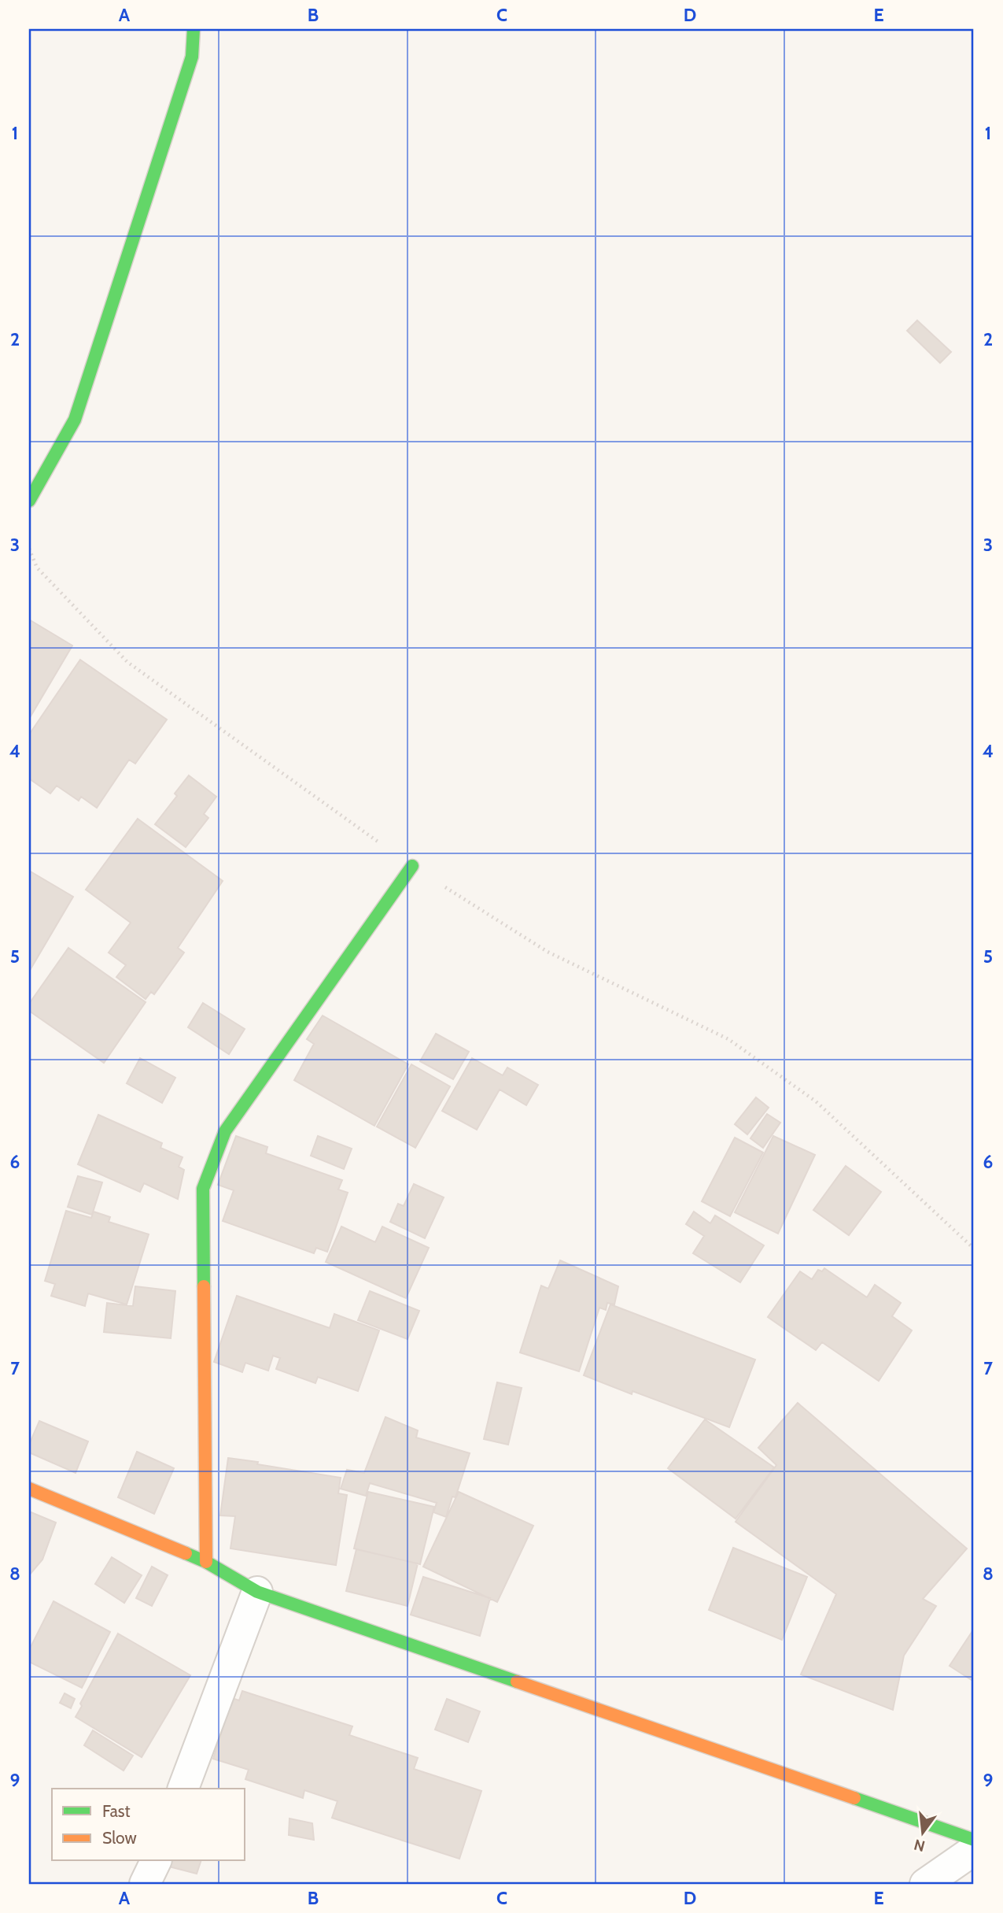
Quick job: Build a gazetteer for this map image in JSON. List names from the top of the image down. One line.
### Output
{"legend":["Fast","Slow"],"north":"bottom","grid":{"columns":["A","B","C","D","E"],"rows":["1","2","3","4","5","6","7","8","9"]}}
